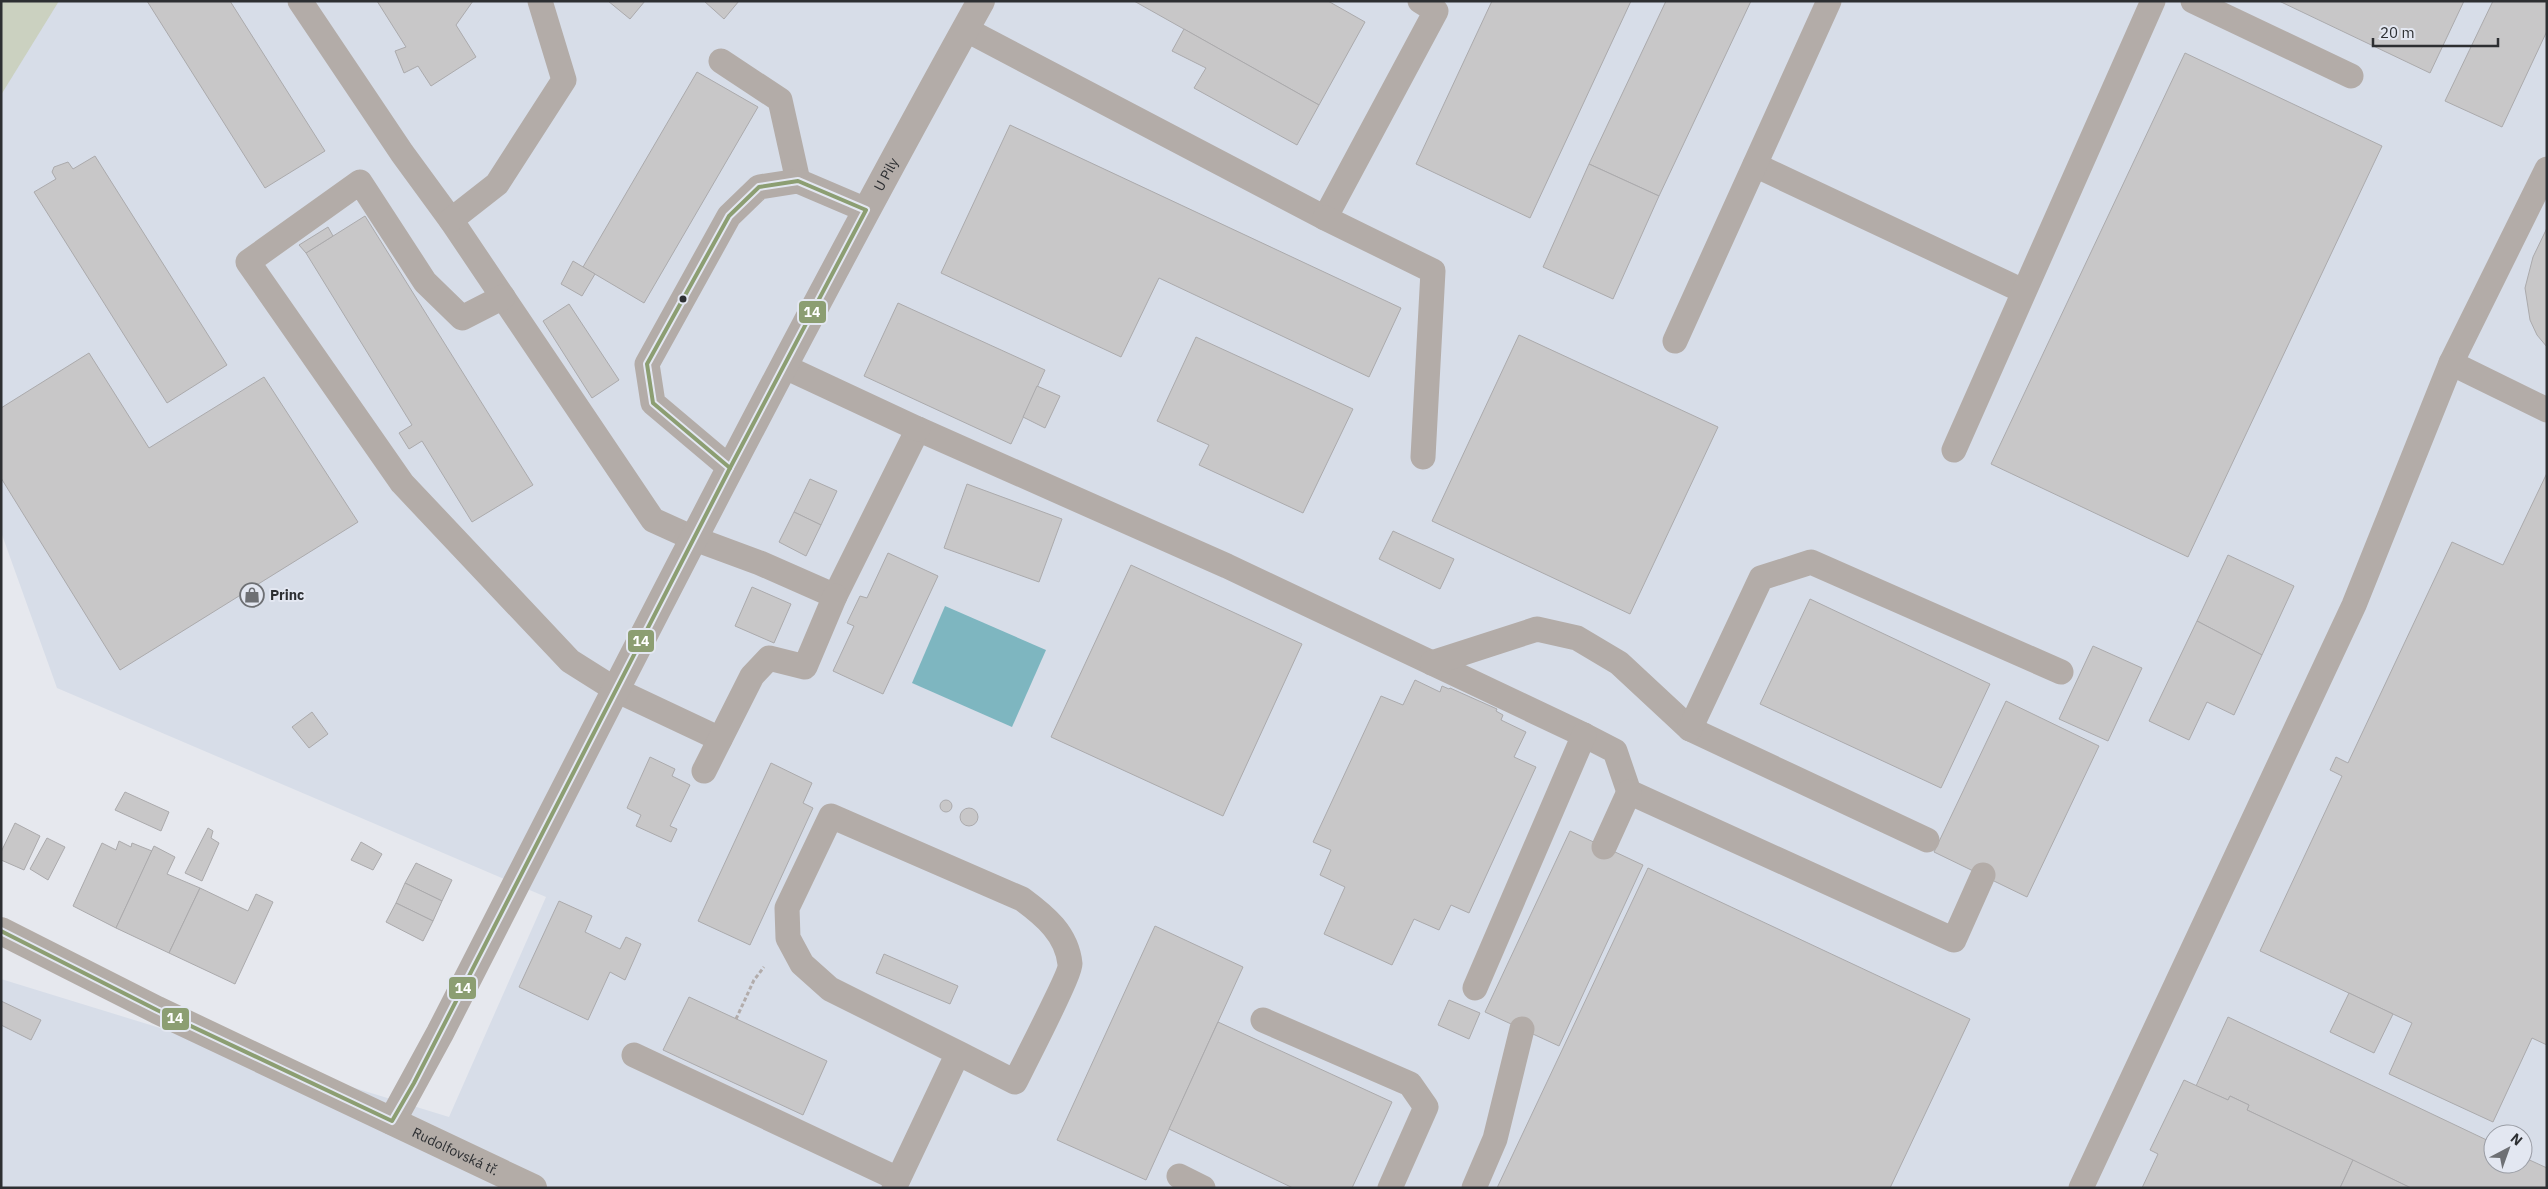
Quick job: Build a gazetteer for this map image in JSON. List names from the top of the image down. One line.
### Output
{"streets":{"main road":["Rudolfovská tř."],"street":["U Pily"]},"crossings":[["U Pily","Rudolfovská tř."]],"places":{"shop":["Princ"]},"lines":["transit line 14"],"scale_bar":"20 m","north":"top right"}
